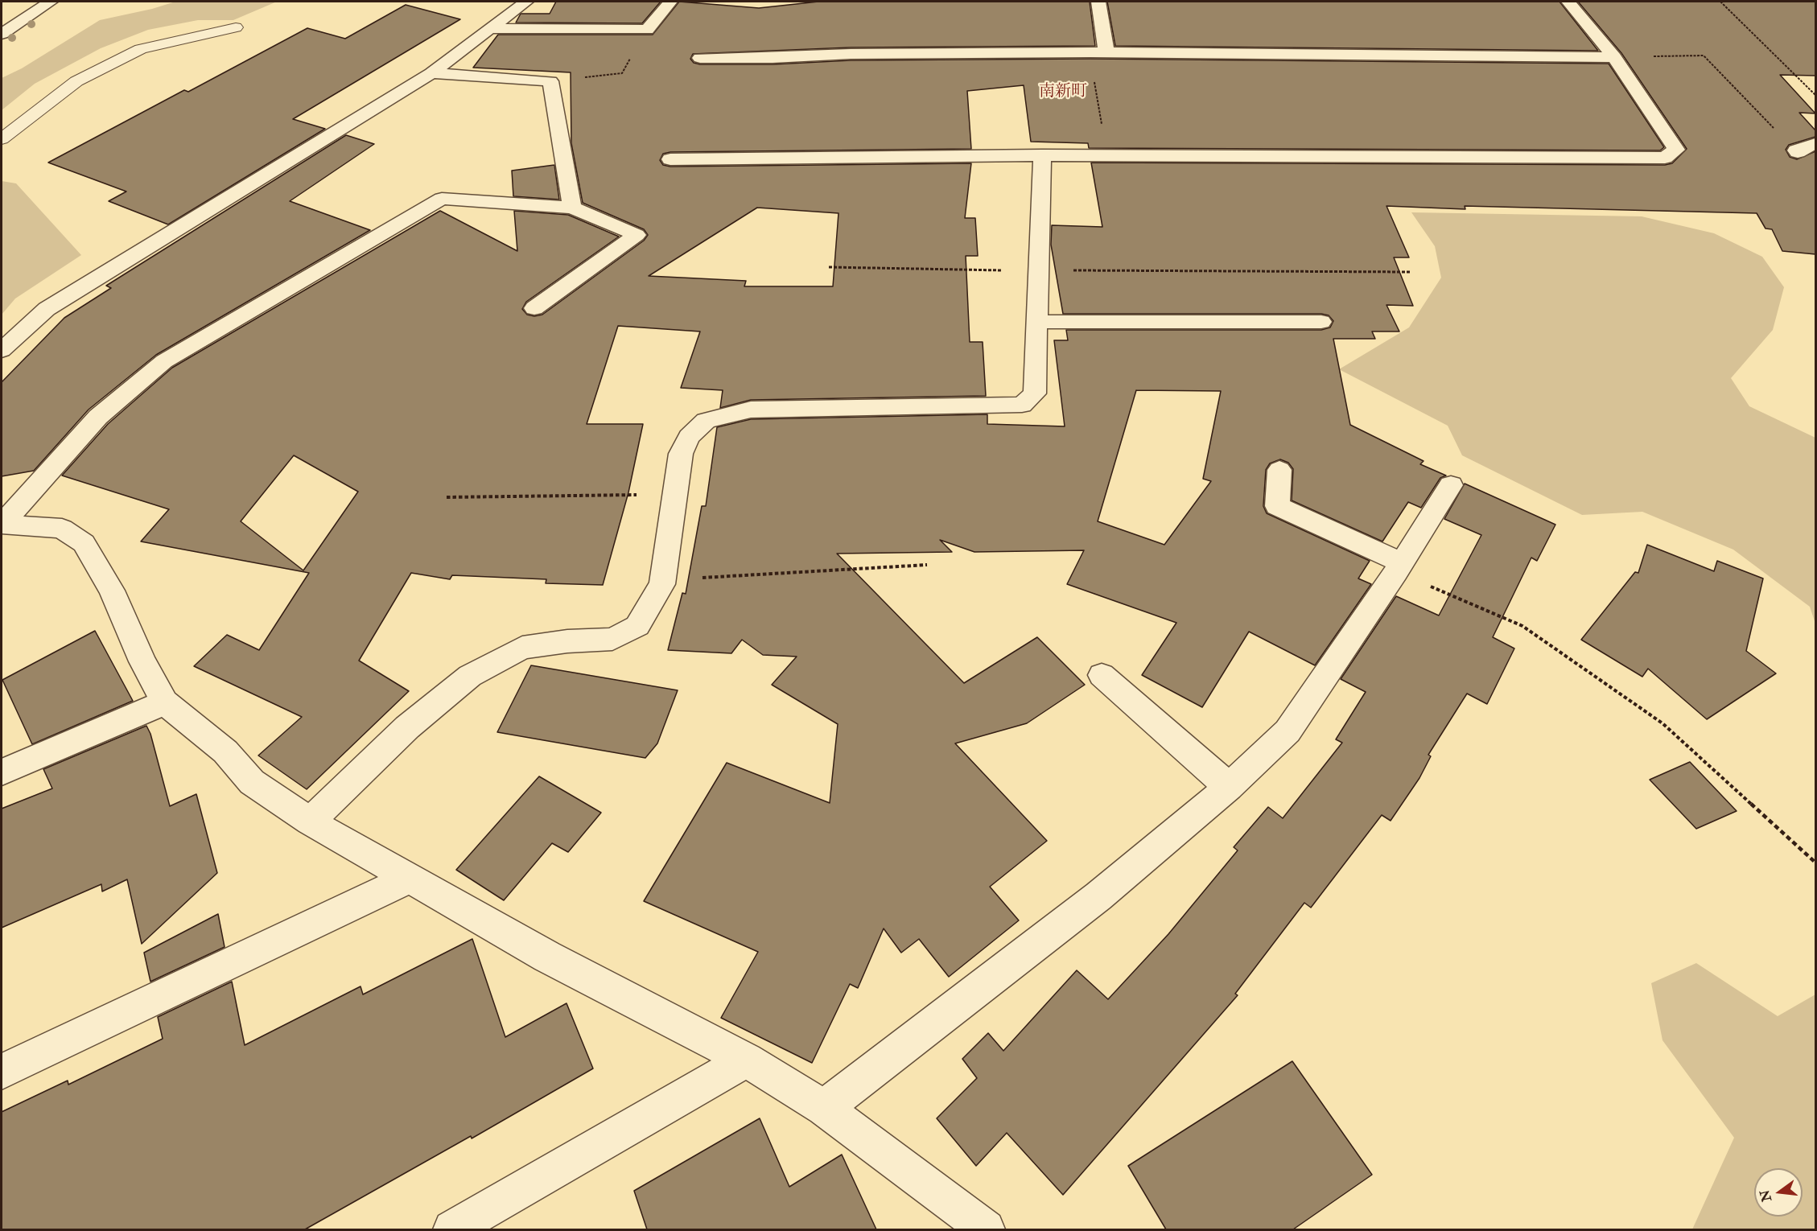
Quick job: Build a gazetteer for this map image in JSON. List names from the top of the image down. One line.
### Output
{"districts":["南新町"],"north":"left"}
